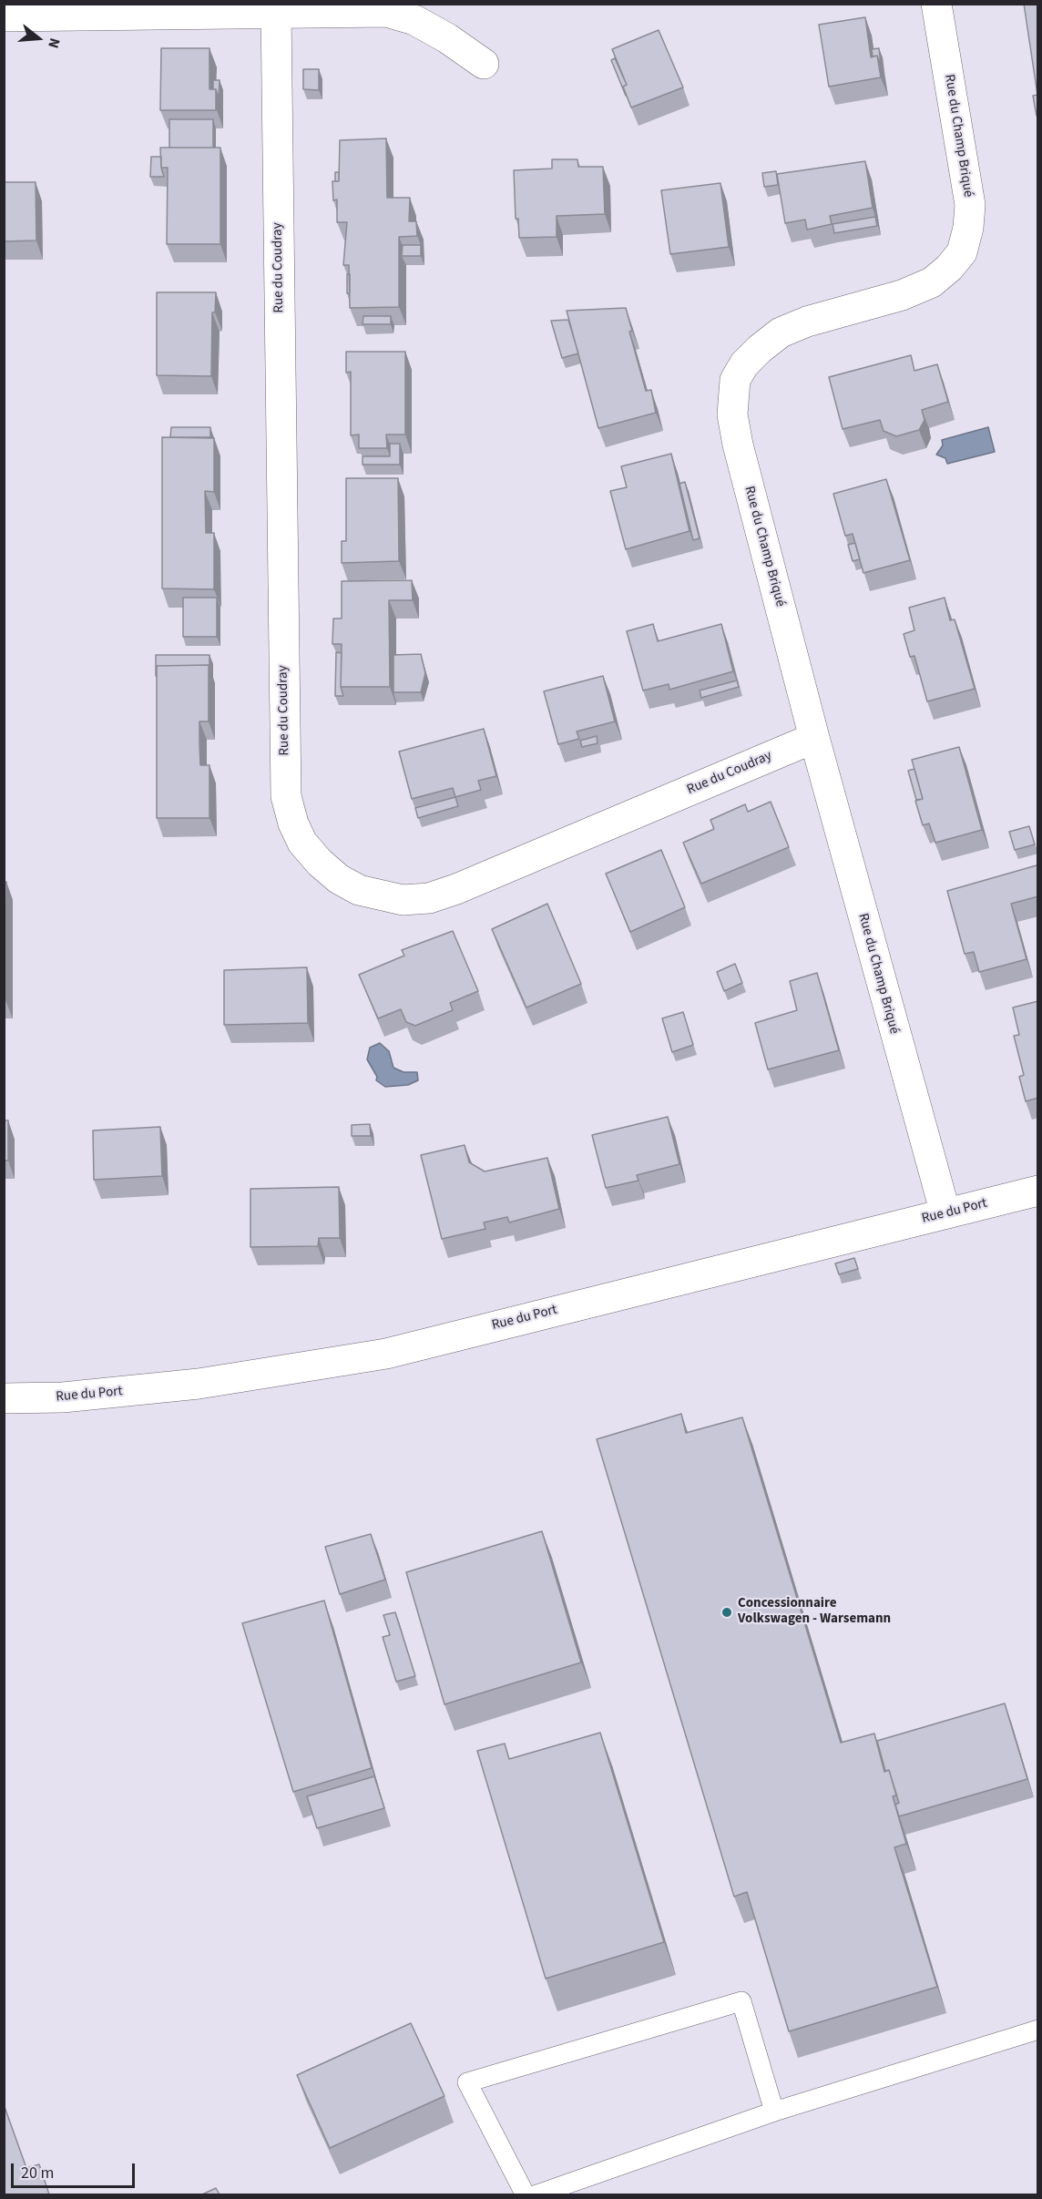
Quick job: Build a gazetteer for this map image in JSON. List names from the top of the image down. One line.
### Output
{"streets":{"street":["Rue du Champ Briqué","Rue du Coudray","Rue du Port"]},"crossings":[["Rue du Champ Briqué","Rue du Coudray"],["Rue du Champ Briqué","Rue du Port"]],"places":["Concessionnaire Volkswagen - Warsemann"],"scale_bar":"20 m","north":"right"}
